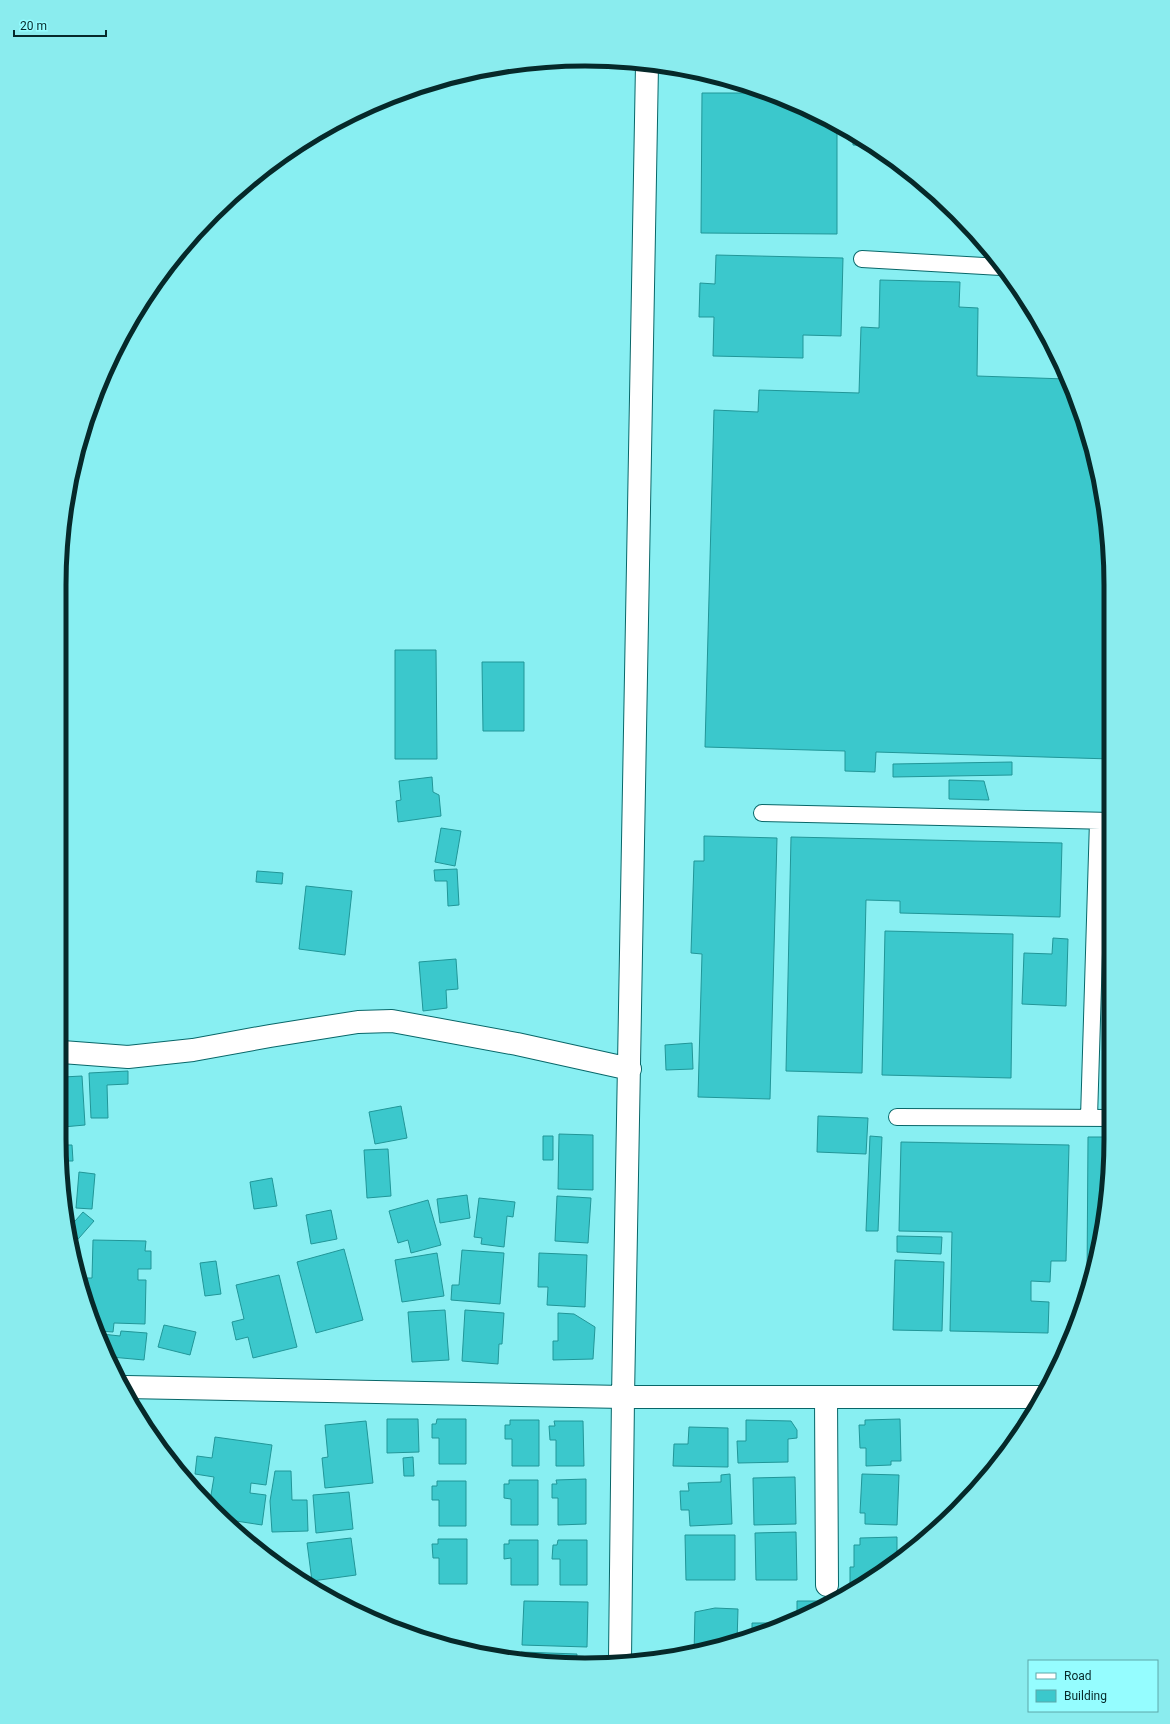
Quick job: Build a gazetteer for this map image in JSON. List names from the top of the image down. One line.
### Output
{"legend":["Road","Building"],"scale_bar":"20 m"}
